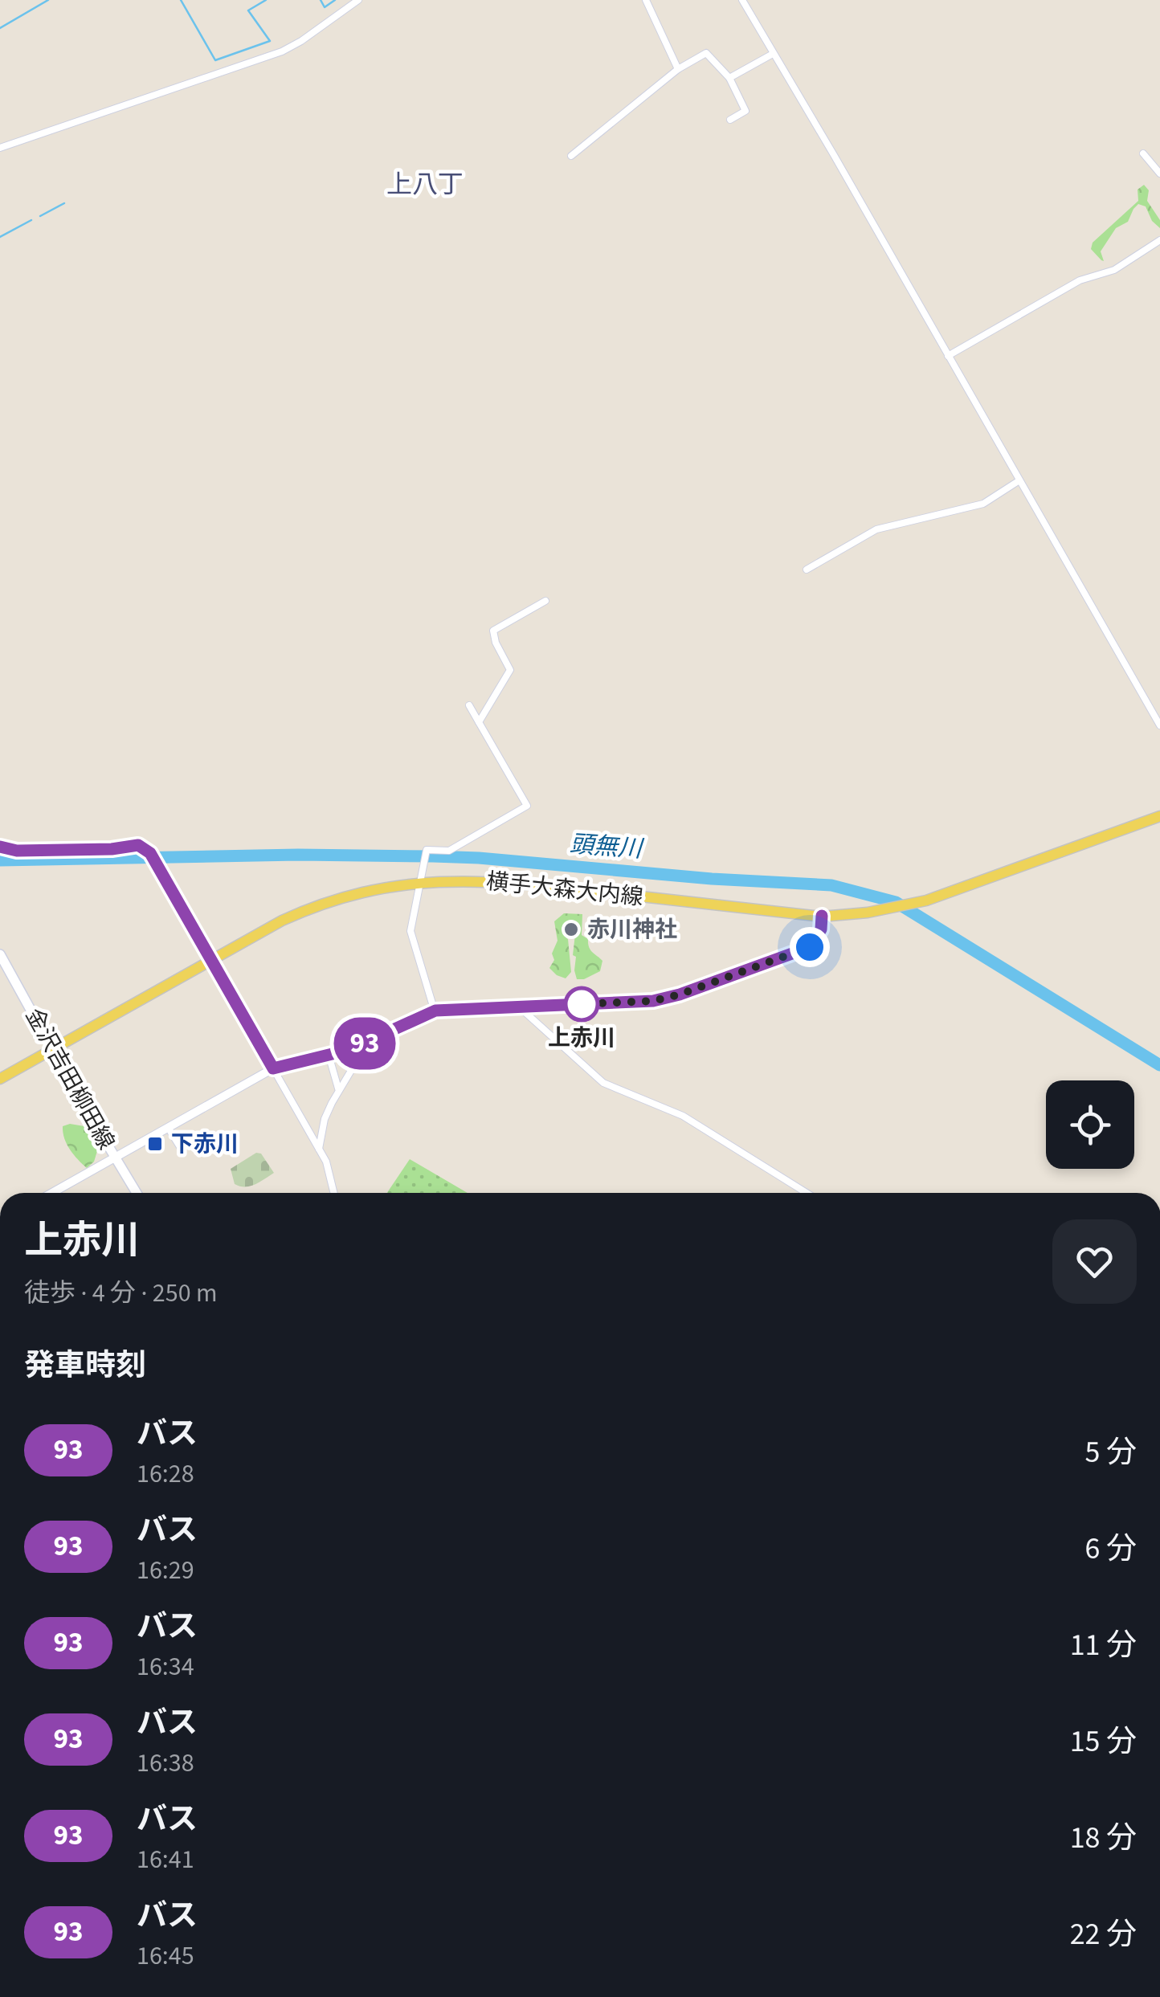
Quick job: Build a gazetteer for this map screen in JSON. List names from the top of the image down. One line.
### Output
{"streets":{"main road":["横手大森大内線","金沢吉田柳田線"]},"crossings":[["横手大森大内線","金沢吉田柳田線"]],"districts":["上八丁"],"water":["頭無川"],"places":{"other":["赤川神社","上赤川"],"transit":["下赤川"]},"lines":["bus line 93"],"page":{"on_map":"93","heading":[["上赤川","徒歩 · 4 分 · 250 m"],"発車時刻"],"list":[{"mark":"93","name":"バス","note":"16:28","value":"5 分"},{"mark":"93","name":"バス","note":"16:29","value":"6 分"},{"mark":"93","name":"バス","note":"16:34","value":"11 分"},{"mark":"93","name":"バス","note":"16:38","value":"15 分"},{"mark":"93","name":"バス","note":"16:41","value":"18 分"},{"mark":"93","name":"バス","note":"16:45","value":"22 分"}]}}
